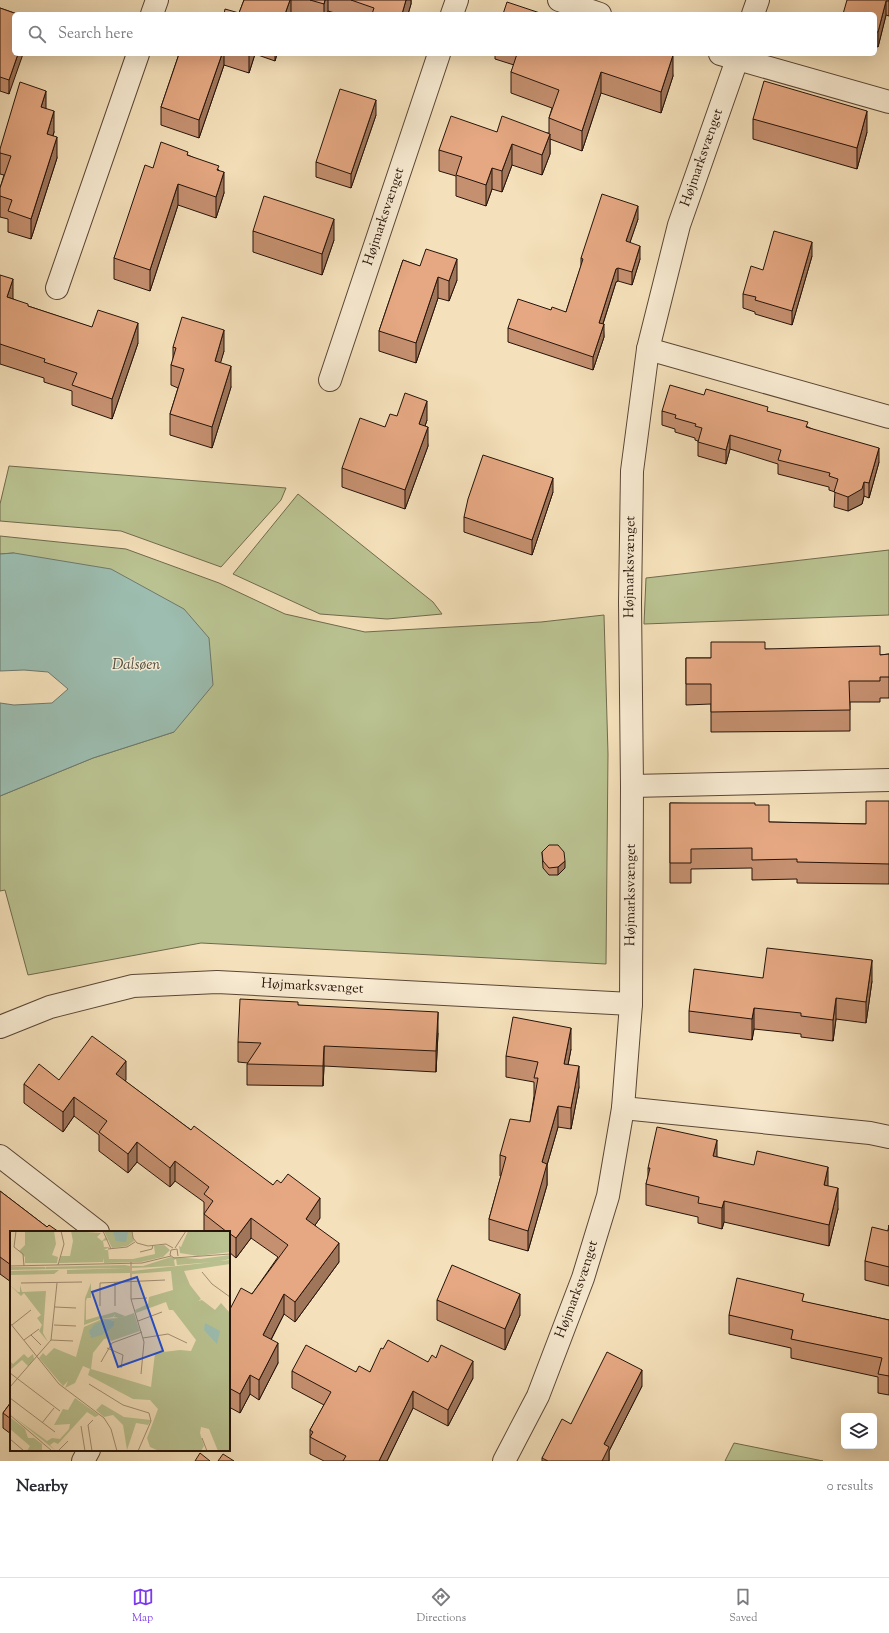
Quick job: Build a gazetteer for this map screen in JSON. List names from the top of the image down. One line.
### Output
{"streets":{"street":["Højmarksvænget"]},"water":["Dalsøen"],"page":{"search":"Search here","heading":["Nearby","0 results"],"nav":["Map","Directions","Saved"]}}
